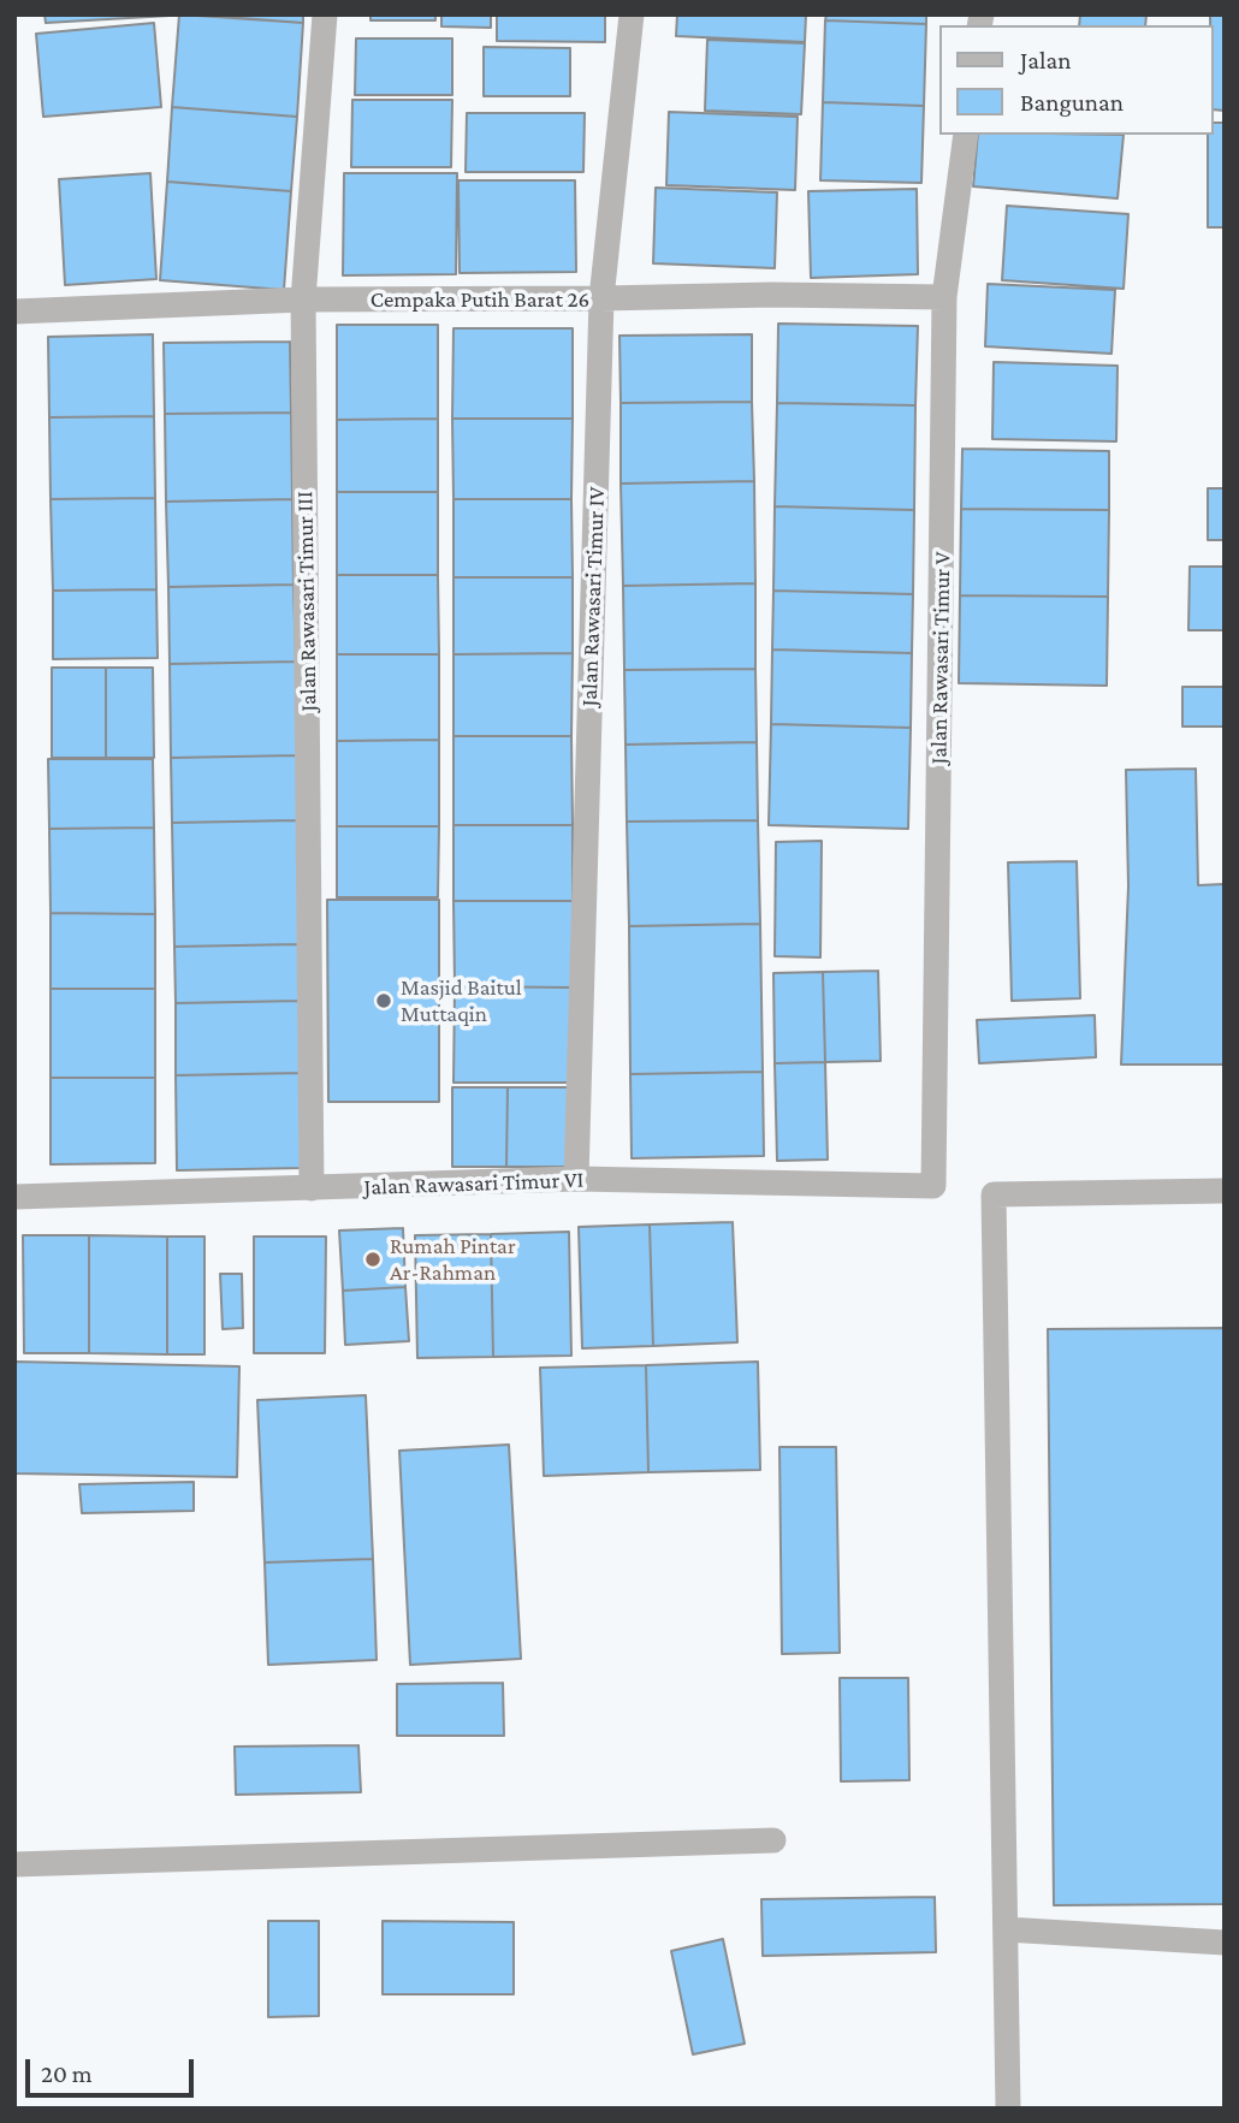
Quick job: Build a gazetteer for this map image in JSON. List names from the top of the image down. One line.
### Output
{"streets":{"street":["Cempaka Putih Barat 26","Jalan Rawasari Timur IV","Jalan Rawasari Timur III","Jalan Rawasari Timur V","Jalan Rawasari Timur VI"]},"crossings":[["Cempaka Putih Barat 26","Jalan Rawasari Timur IV"],["Cempaka Putih Barat 26","Jalan Rawasari Timur III"],["Cempaka Putih Barat 26","Jalan Rawasari Timur V"],["Jalan Rawasari Timur IV","Jalan Rawasari Timur VI"],["Jalan Rawasari Timur III","Jalan Rawasari Timur VI"],["Jalan Rawasari Timur V","Jalan Rawasari Timur VI"]],"places":["Masjid Baitul Muttaqin","Rumah Pintar Ar-Rahman"],"legend":["Jalan","Bangunan"],"scale_bar":"20 m"}
